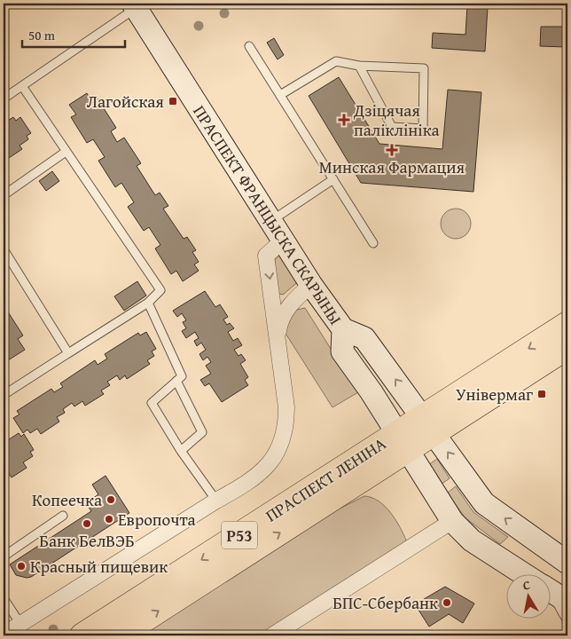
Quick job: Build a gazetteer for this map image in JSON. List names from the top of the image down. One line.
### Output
{"streets":{"main road":["ПРАСПЕКТ ФРАНЦЫСКА СКАРЫНЫ","ПРАСПЕКТ ЛЕНІНА","Р53"]},"crossings":[["ПРАСПЕКТ ФРАНЦЫСКА СКАРЫНЫ","ПРАСПЕКТ ЛЕНІНА"]],"places":{"transit":["Лагойская","Універмаг"],"health":["Дзіцячая паліклініка","Минская Фармация"],"other":["Копеечка","Европочта","Банк БелВЭБ","Красный пищевик","БПС-Сбербанк"]},"scale_bar":"50 m","north":"top"}
